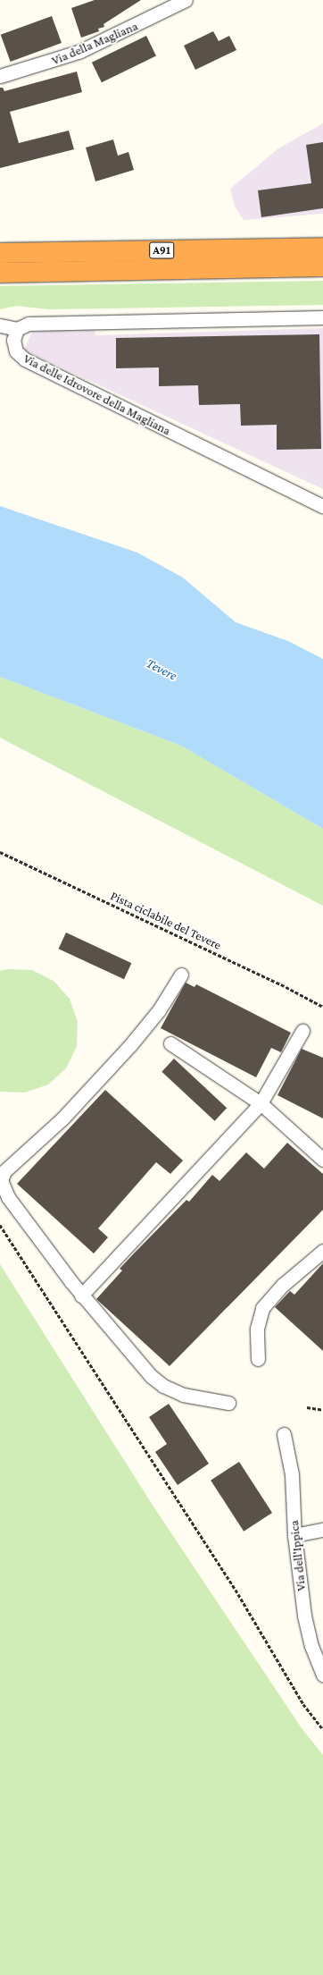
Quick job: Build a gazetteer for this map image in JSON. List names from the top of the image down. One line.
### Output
{"streets":{"highway":["A91"],"street":["Via della Magliana","Via delle Idrovore della Magliana","Via dell'Ippica"],"path":["Pista ciclabile del Tevere"]},"water":["Tevere"]}
